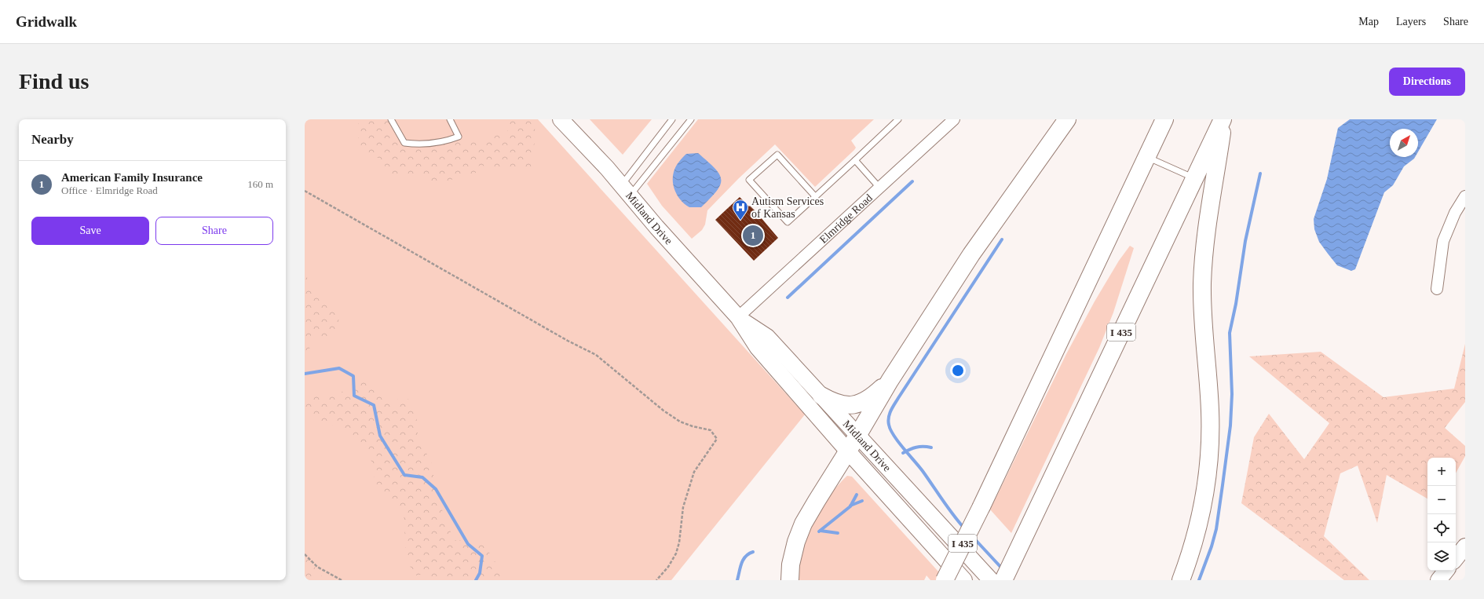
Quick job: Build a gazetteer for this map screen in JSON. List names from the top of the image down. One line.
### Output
{"streets":{"highway":["I 435"],"main road":["Midland Drive"],"street":["Elmridge Road"]},"crossings":[["Midland Drive","Elmridge Road"]],"places":{"hospital":["Autism Services of Kansas"]},"north":"top right","page":{"header":"Gridwalk","nav":["Map","Layers","Share"],"buttons":["Directions",["Save","Share"]],"title":"Find us","heading":"Nearby","list":[{"mark":"1","name":"American Family Insurance","note":"Office · Elmridge Road","value":"160 m"}],"pins":"1","map_buttons":["+","−"]}}
